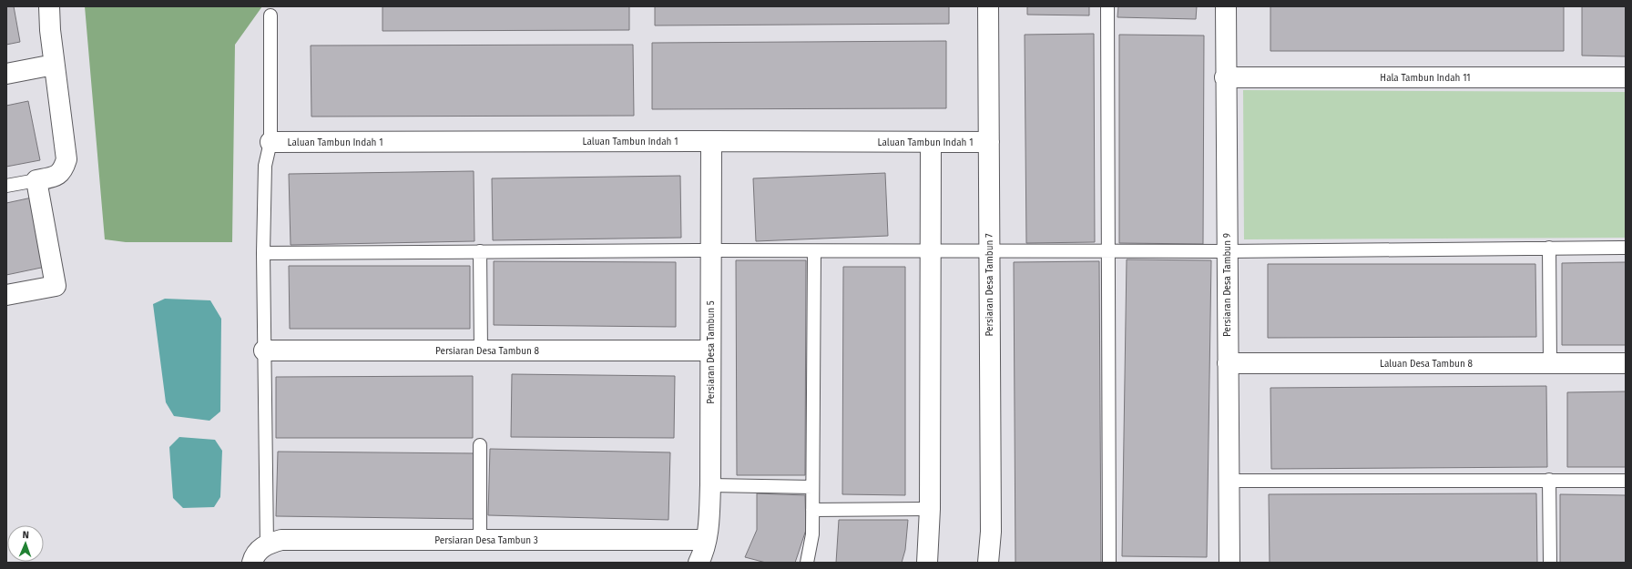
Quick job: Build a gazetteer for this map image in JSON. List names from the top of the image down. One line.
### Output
{"streets":{"street":["Hala Tambun Indah 11","Laluan Tambun Indah 1","Persiaran Desa Tambun 7","Persiaran Desa Tambun 9","Persiaran Desa Tambun 8","Persiaran Desa Tambun 5","Laluan Desa Tambun 8","Persiaran Desa Tambun 3"]},"crossings":[["Hala Tambun Indah 11","Persiaran Desa Tambun 9"],["Laluan Tambun Indah 1","Persiaran Desa Tambun 7"],["Laluan Tambun Indah 1","Persiaran Desa Tambun 5"],["Persiaran Desa Tambun 9","Laluan Desa Tambun 8"],["Persiaran Desa Tambun 8","Persiaran Desa Tambun 5"],["Persiaran Desa Tambun 5","Persiaran Desa Tambun 3"]],"north":"top"}
